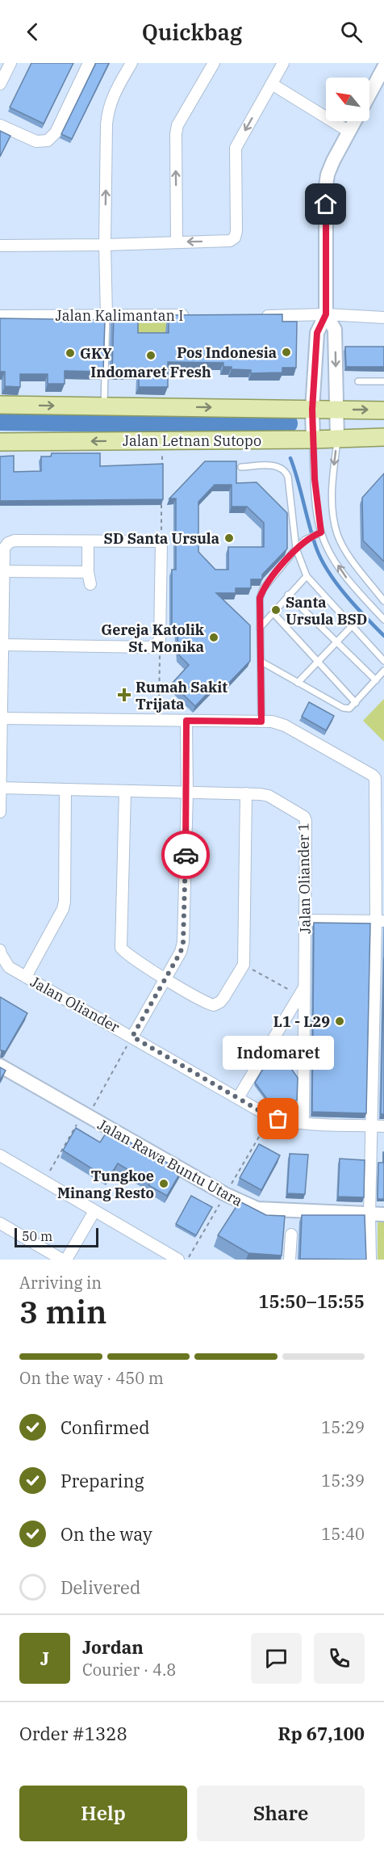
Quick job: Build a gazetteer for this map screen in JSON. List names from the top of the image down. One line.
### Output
{"streets":{"main road":["Jalan Letnan Sutopo"],"street":["Jalan Kalimantan I","Jalan Oliander 1","Jalan Oliander","Jalan Rawa Buntu Utara"]},"crossings":[["Jalan Oliander 1","Jalan Oliander"]],"places":{"other":["Pos Indonesia","GKY","Indomaret Fresh","SD Santa Ursula","Santa Ursula BSD","Gereja Katolik St. Monika","L1 - L29","Indomaret","Tungkoe Minang Resto"],"health":["Rumah Sakit Trijata"]},"scale_bar":"50 m","north":"top left","page":{"header":"Quickbag","bubble":"Indomaret","scale":"50 m","heading":["3 min","Arriving in","15:50–15:55"],"panel":["Jordan","Courier · 4.8","Order #1328","Rp 67,100"],"bar":"On the way · 450 m","list":[["Confirmed","15:29"],["Preparing","15:39"],["On the way","15:40"],"Delivered"],"round":"J","buttons":["Help","Share"]}}
